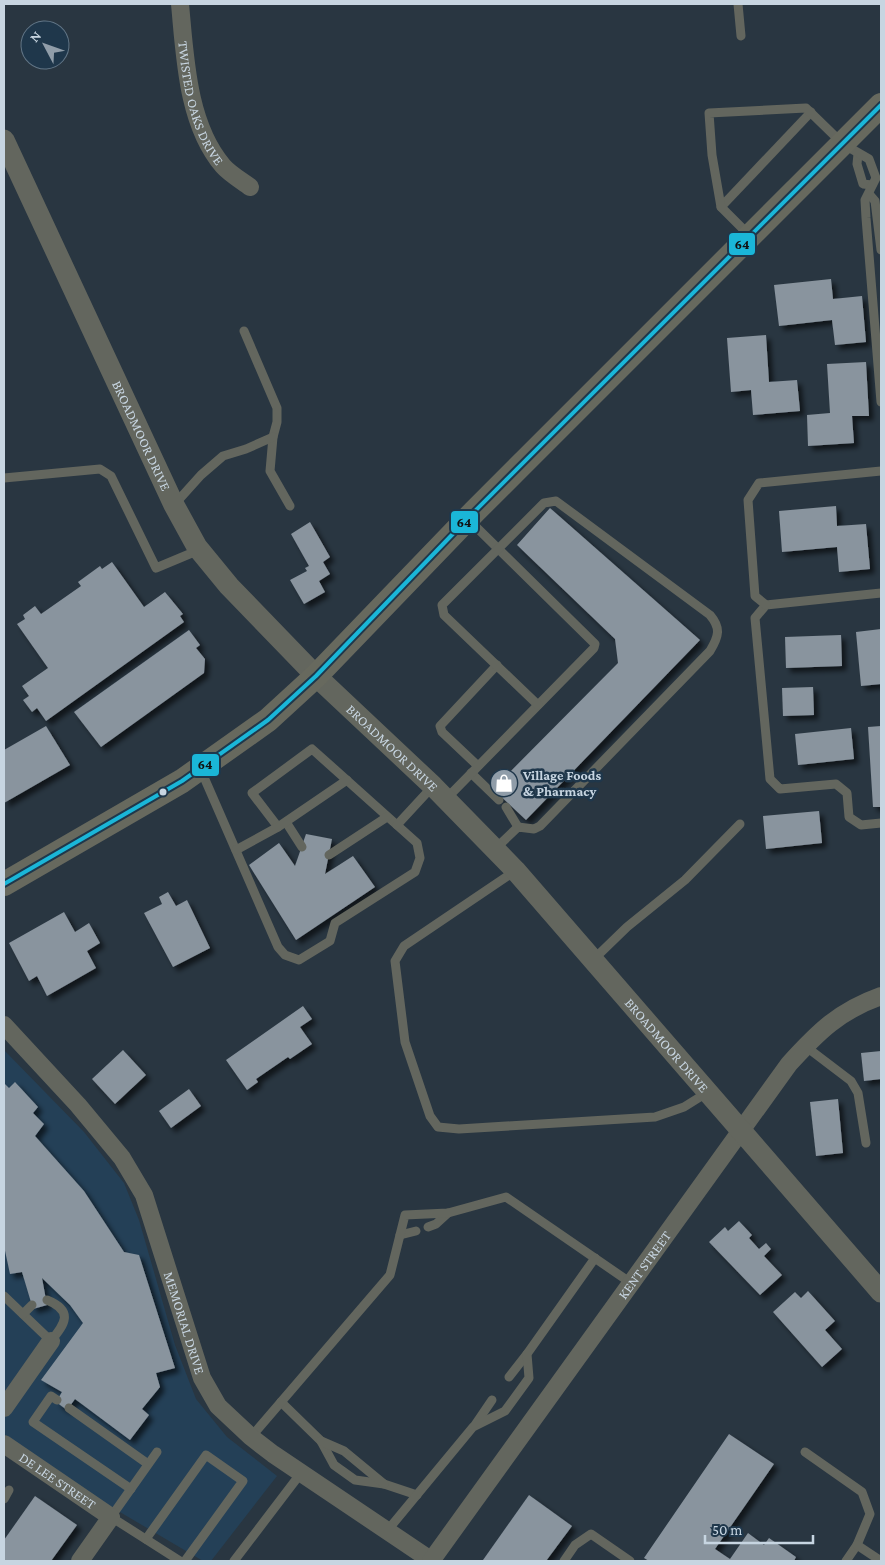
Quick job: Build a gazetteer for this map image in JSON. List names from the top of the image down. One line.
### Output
{"streets":{"street":["TWISTED OAKS DRIVE","BROADMOOR DRIVE","KENT STREET","MEMORIAL DRIVE","DE LEE STREET"]},"crossings":[["BROADMOOR DRIVE","KENT STREET"],["KENT STREET","MEMORIAL DRIVE"]],"places":{"shop":["Village Foods & Pharmacy"]},"lines":["transit line 64"],"scale_bar":"50 m","north":"top left"}
